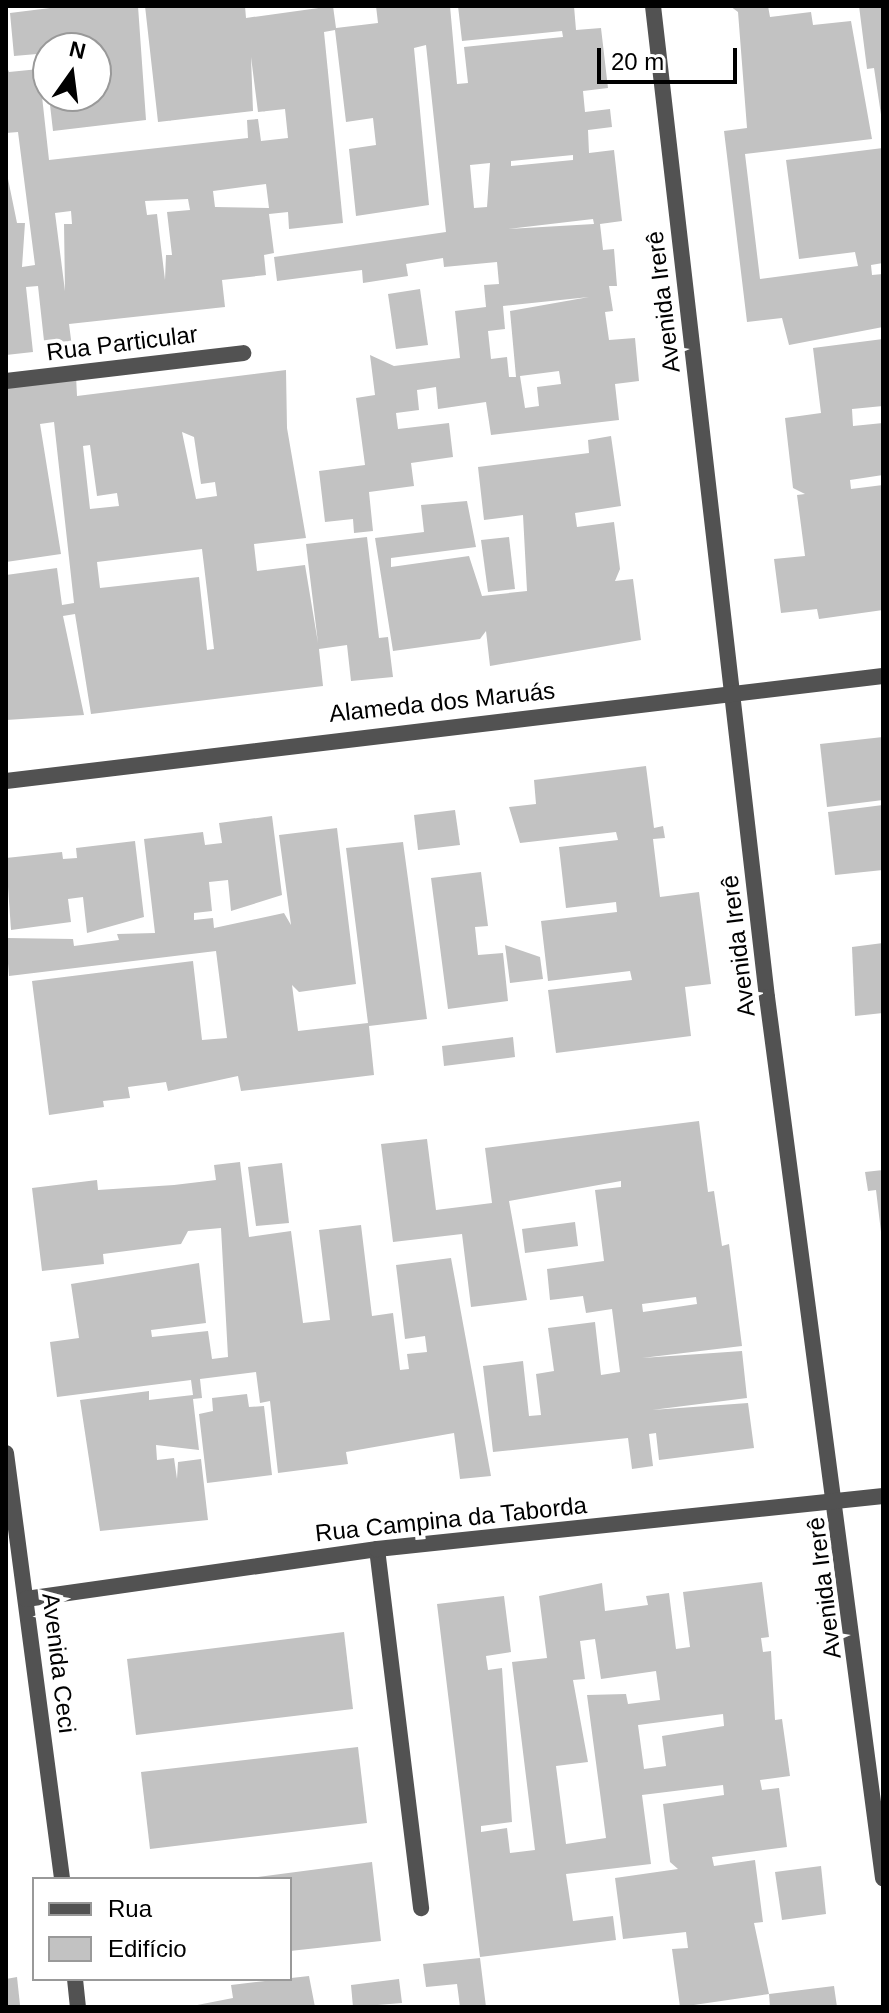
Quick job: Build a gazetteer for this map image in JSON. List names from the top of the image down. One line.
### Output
{"streets":{"street":["Avenida Irerê","Rua Particular","Alameda dos Maruás","Rua Campina da Taborda","Avenida Ceci"]},"crossings":[["Avenida Irerê","Alameda dos Maruás"],["Avenida Irerê","Rua Campina da Taborda"],["Rua Campina da Taborda","Avenida Ceci"]],"legend":["Rua","Edifício"],"scale_bar":"20 m","north":"top"}
